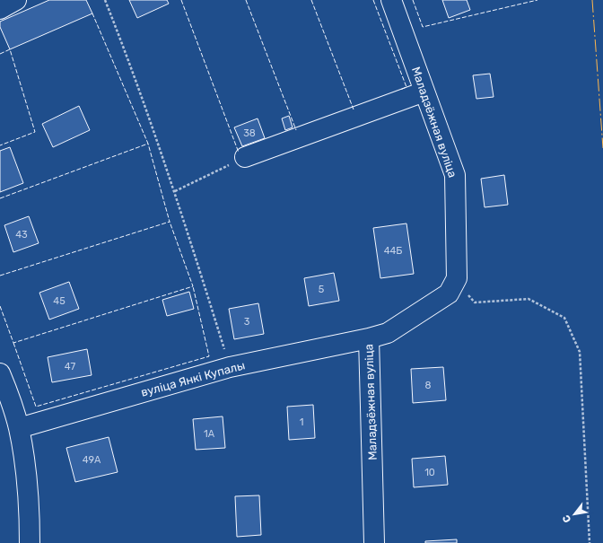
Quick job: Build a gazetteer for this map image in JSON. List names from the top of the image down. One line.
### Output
{"streets":{"street":["Маладзёжная вуліца","вуліца Янкі Купалы"]},"crossings":[["Маладзёжная вуліца","вуліца Янкі Купалы"]],"house_numbers":["38","43","44Б","5","45","3","47","8","1","1А","49А","10"],"north":"bottom left"}
